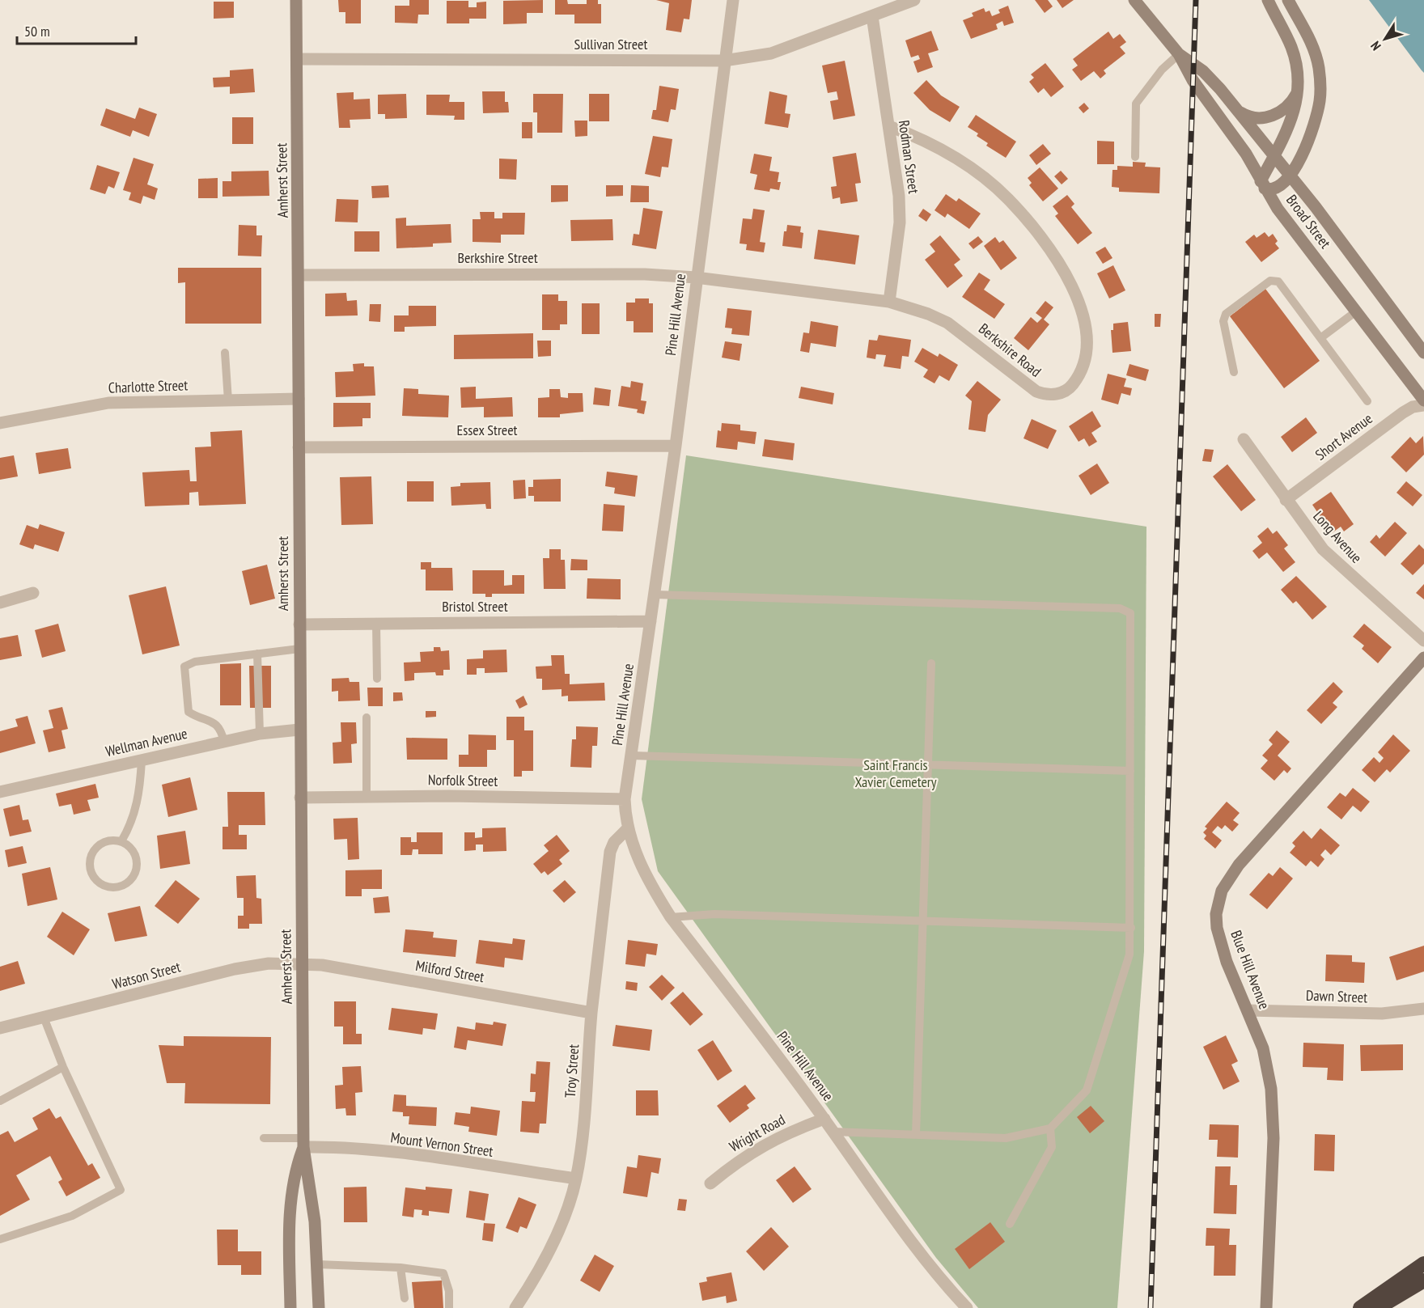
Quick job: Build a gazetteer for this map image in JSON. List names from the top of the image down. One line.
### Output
{"streets":{"main road":["Amherst Street","Broad Street","Blue Hill Avenue"],"street":["Sullivan Street","Rodman Street","Berkshire Street","Pine Hill Avenue","Berkshire Road","Charlotte Street","Essex Street","Short Avenue","Long Avenue","Bristol Street","Wellman Avenue","Norfolk Street","Milford Street","Watson Street","Dawn Street","Troy Street","Wright Road","Mount Vernon Street"]},"crossings":[["Sullivan Street","Rodman Street"],["Sullivan Street","Amherst Street"],["Sullivan Street","Pine Hill Avenue"],["Rodman Street","Berkshire Road"],["Amherst Street","Berkshire Street"],["Amherst Street","Charlotte Street"],["Amherst Street","Essex Street"],["Amherst Street","Bristol Street"],["Amherst Street","Wellman Avenue"],["Amherst Street","Norfolk Street"],["Amherst Street","Milford Street"],["Amherst Street","Watson Street"],["Amherst Street","Mount Vernon Street"],["Berkshire Street","Pine Hill Avenue"],["Berkshire Street","Berkshire Road"],["Pine Hill Avenue","Berkshire Road"],["Pine Hill Avenue","Essex Street"],["Pine Hill Avenue","Bristol Street"],["Pine Hill Avenue","Norfolk Street"],["Pine Hill Avenue","Troy Street"],["Pine Hill Avenue","Wright Road"],["Short Avenue","Long Avenue"],["Blue Hill Avenue","Dawn Street"],["Milford Street","Watson Street"],["Milford Street","Troy Street"],["Troy Street","Mount Vernon Street"]],"parks":["Saint Francis Xavier Cemetery"],"scale_bar":"50 m","north":"bottom left"}
